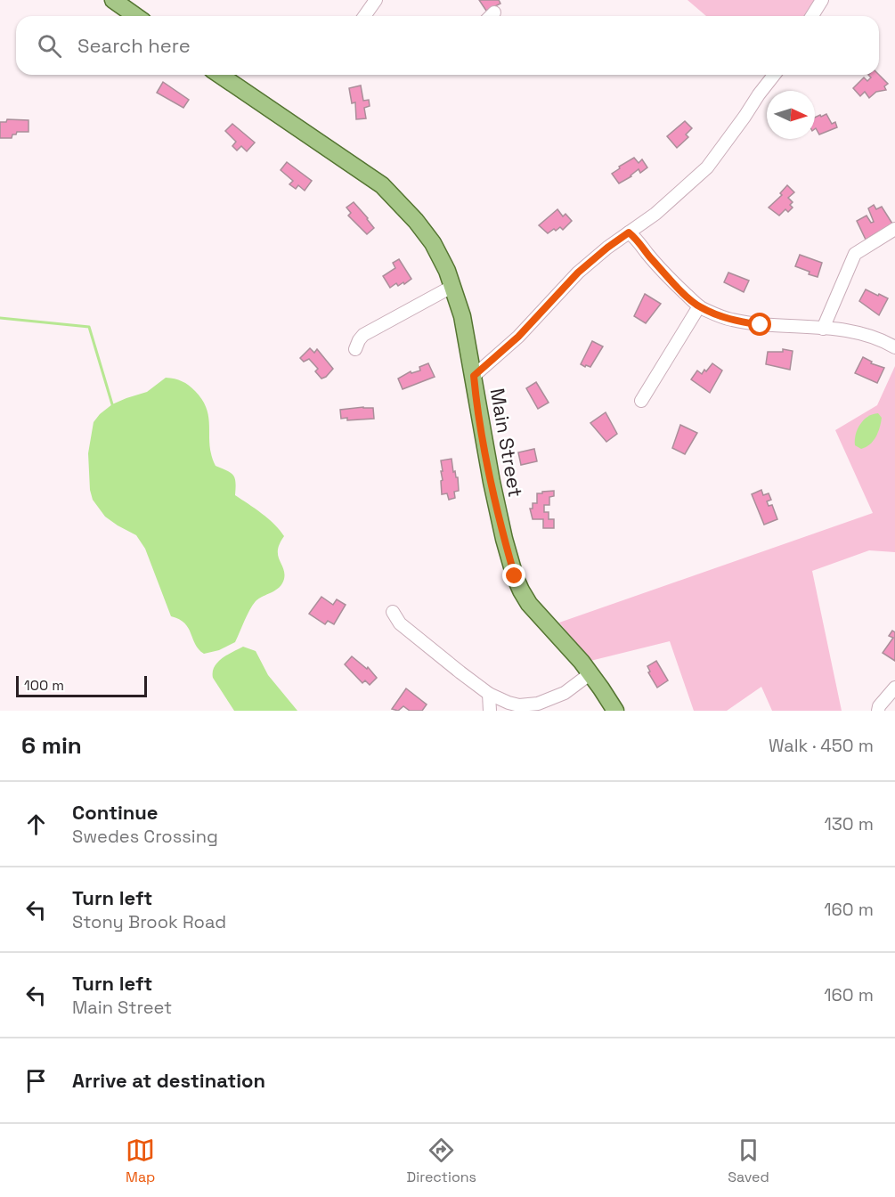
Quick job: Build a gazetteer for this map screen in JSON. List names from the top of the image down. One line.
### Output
{"streets":{"main road":["Main Street"]},"scale_bar":"100 m","north":"right","page":{"search":"Search here","scale":"100 m","heading":["6 min","Walk · 450 m"],"list":[["Continue","Swedes Crossing","130 m"],["Turn left","Stony Brook Road","160 m"],["Turn left","Main Street","160 m"],"Arrive at destination"],"nav":["Map","Directions","Saved"]}}
